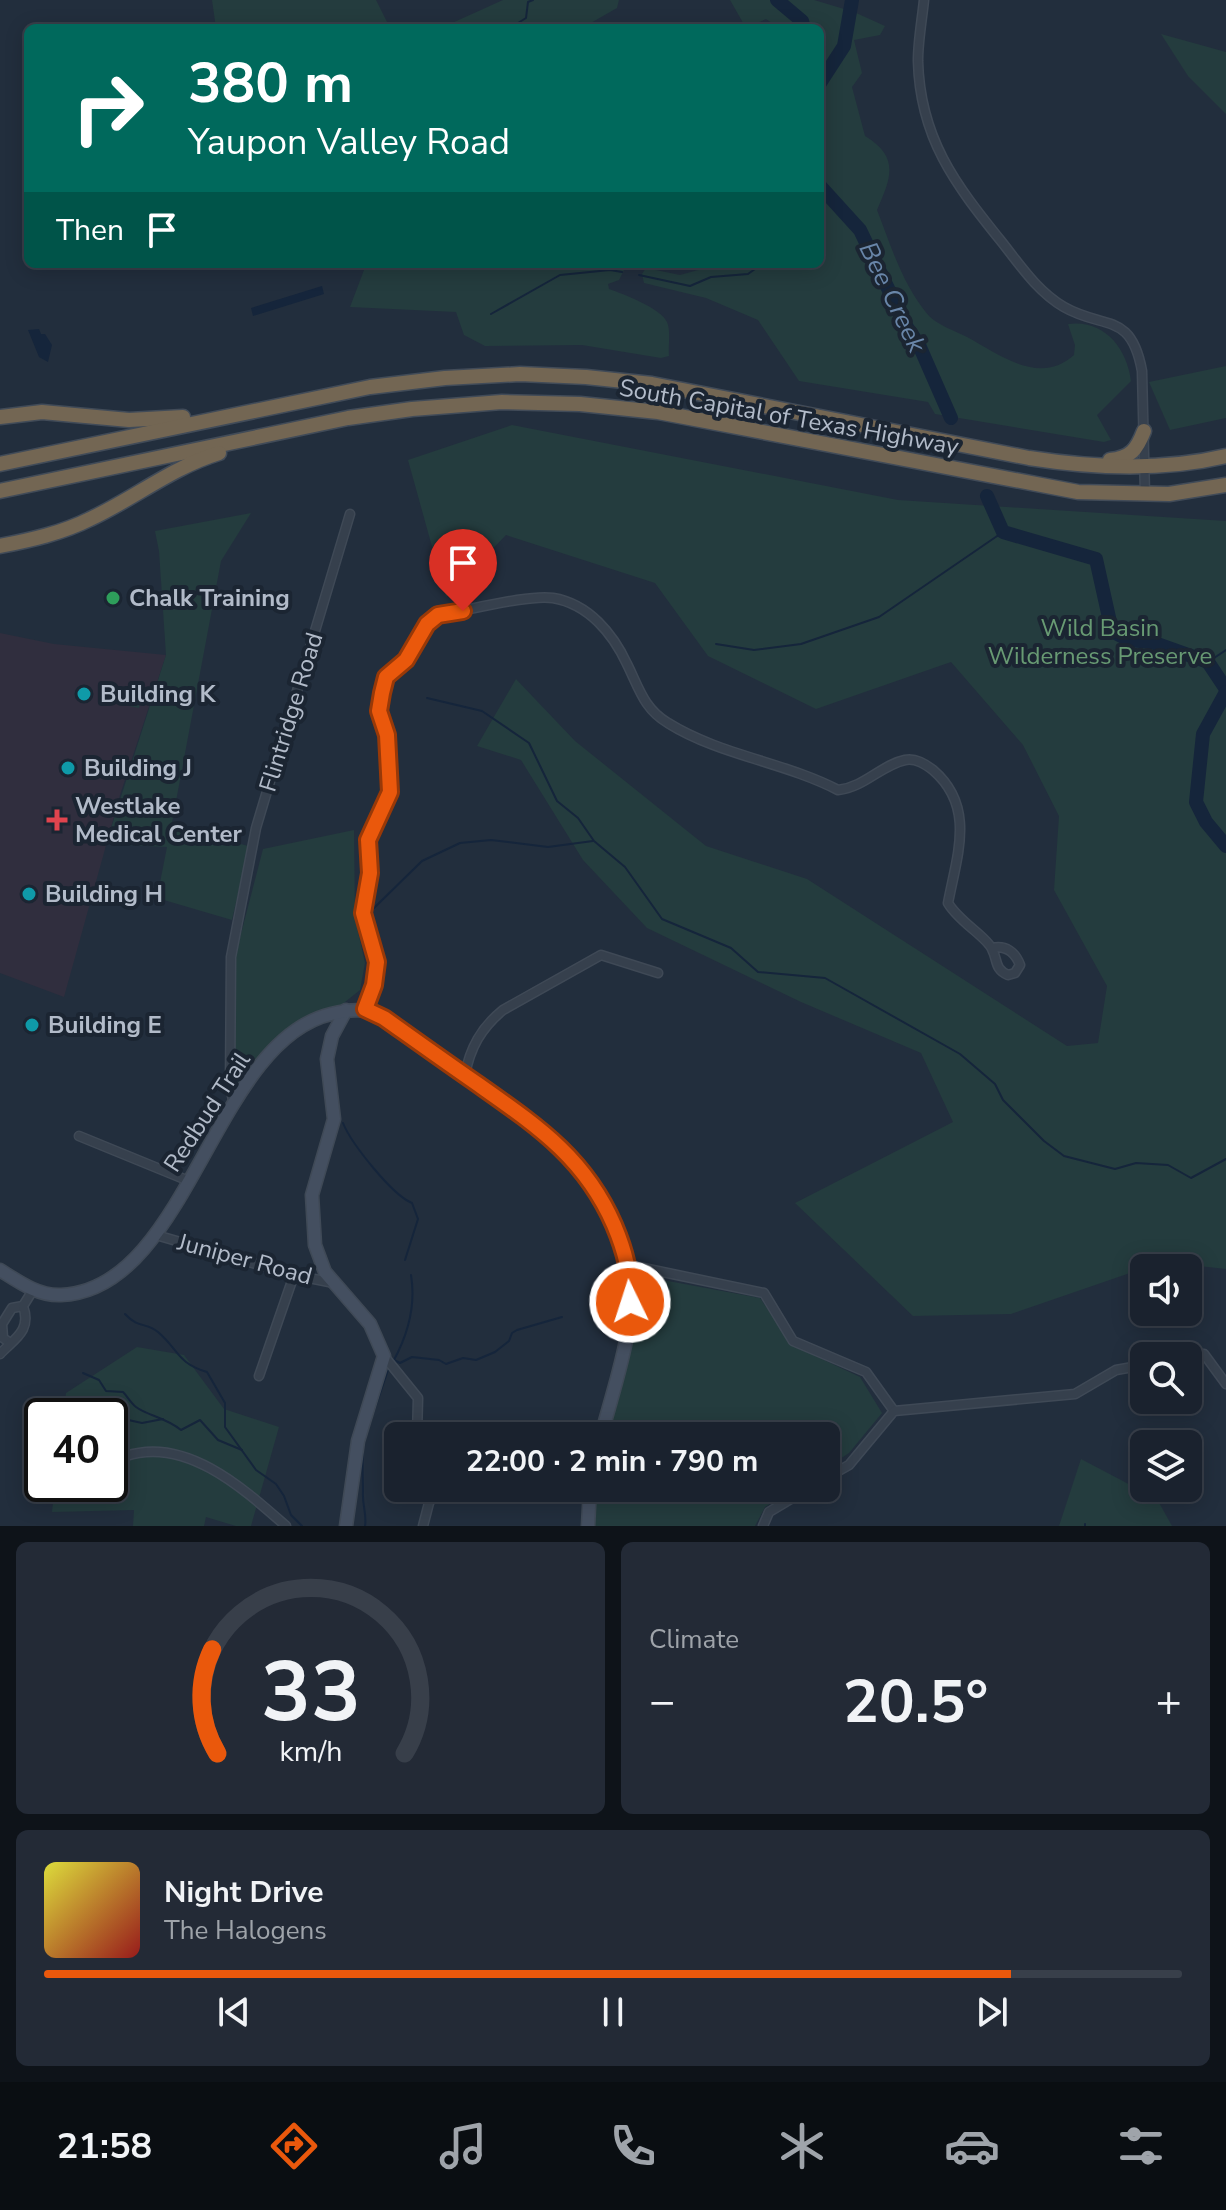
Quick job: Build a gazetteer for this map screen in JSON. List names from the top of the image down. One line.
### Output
{"streets":{"highway":["South Capital of Texas Highway"],"street":["Flintridge Road","Redbud Trail","Juniper Road"]},"crossings":[["Flintridge Road","Redbud Trail"],["Redbud Trail","Juniper Road"]],"water":["Bee Creek"],"parks":["Wild Basin Wilderness Preserve"],"places":{"other":["Chalk Training","Building K","Building J","Building H","Building E"],"health":["Westlake Medical Center"]},"page":{"turn":["380 m","Yaupon Valley Road"],"then":"Then","limit":"40","trip":"22:00 · 2 min · 790 m","tile":"Climate","heat":["−","20.5°","+"],"song":["Night Drive","The Halogens"],"tabs":"21:58","gauge":["33","km/h"]}}
